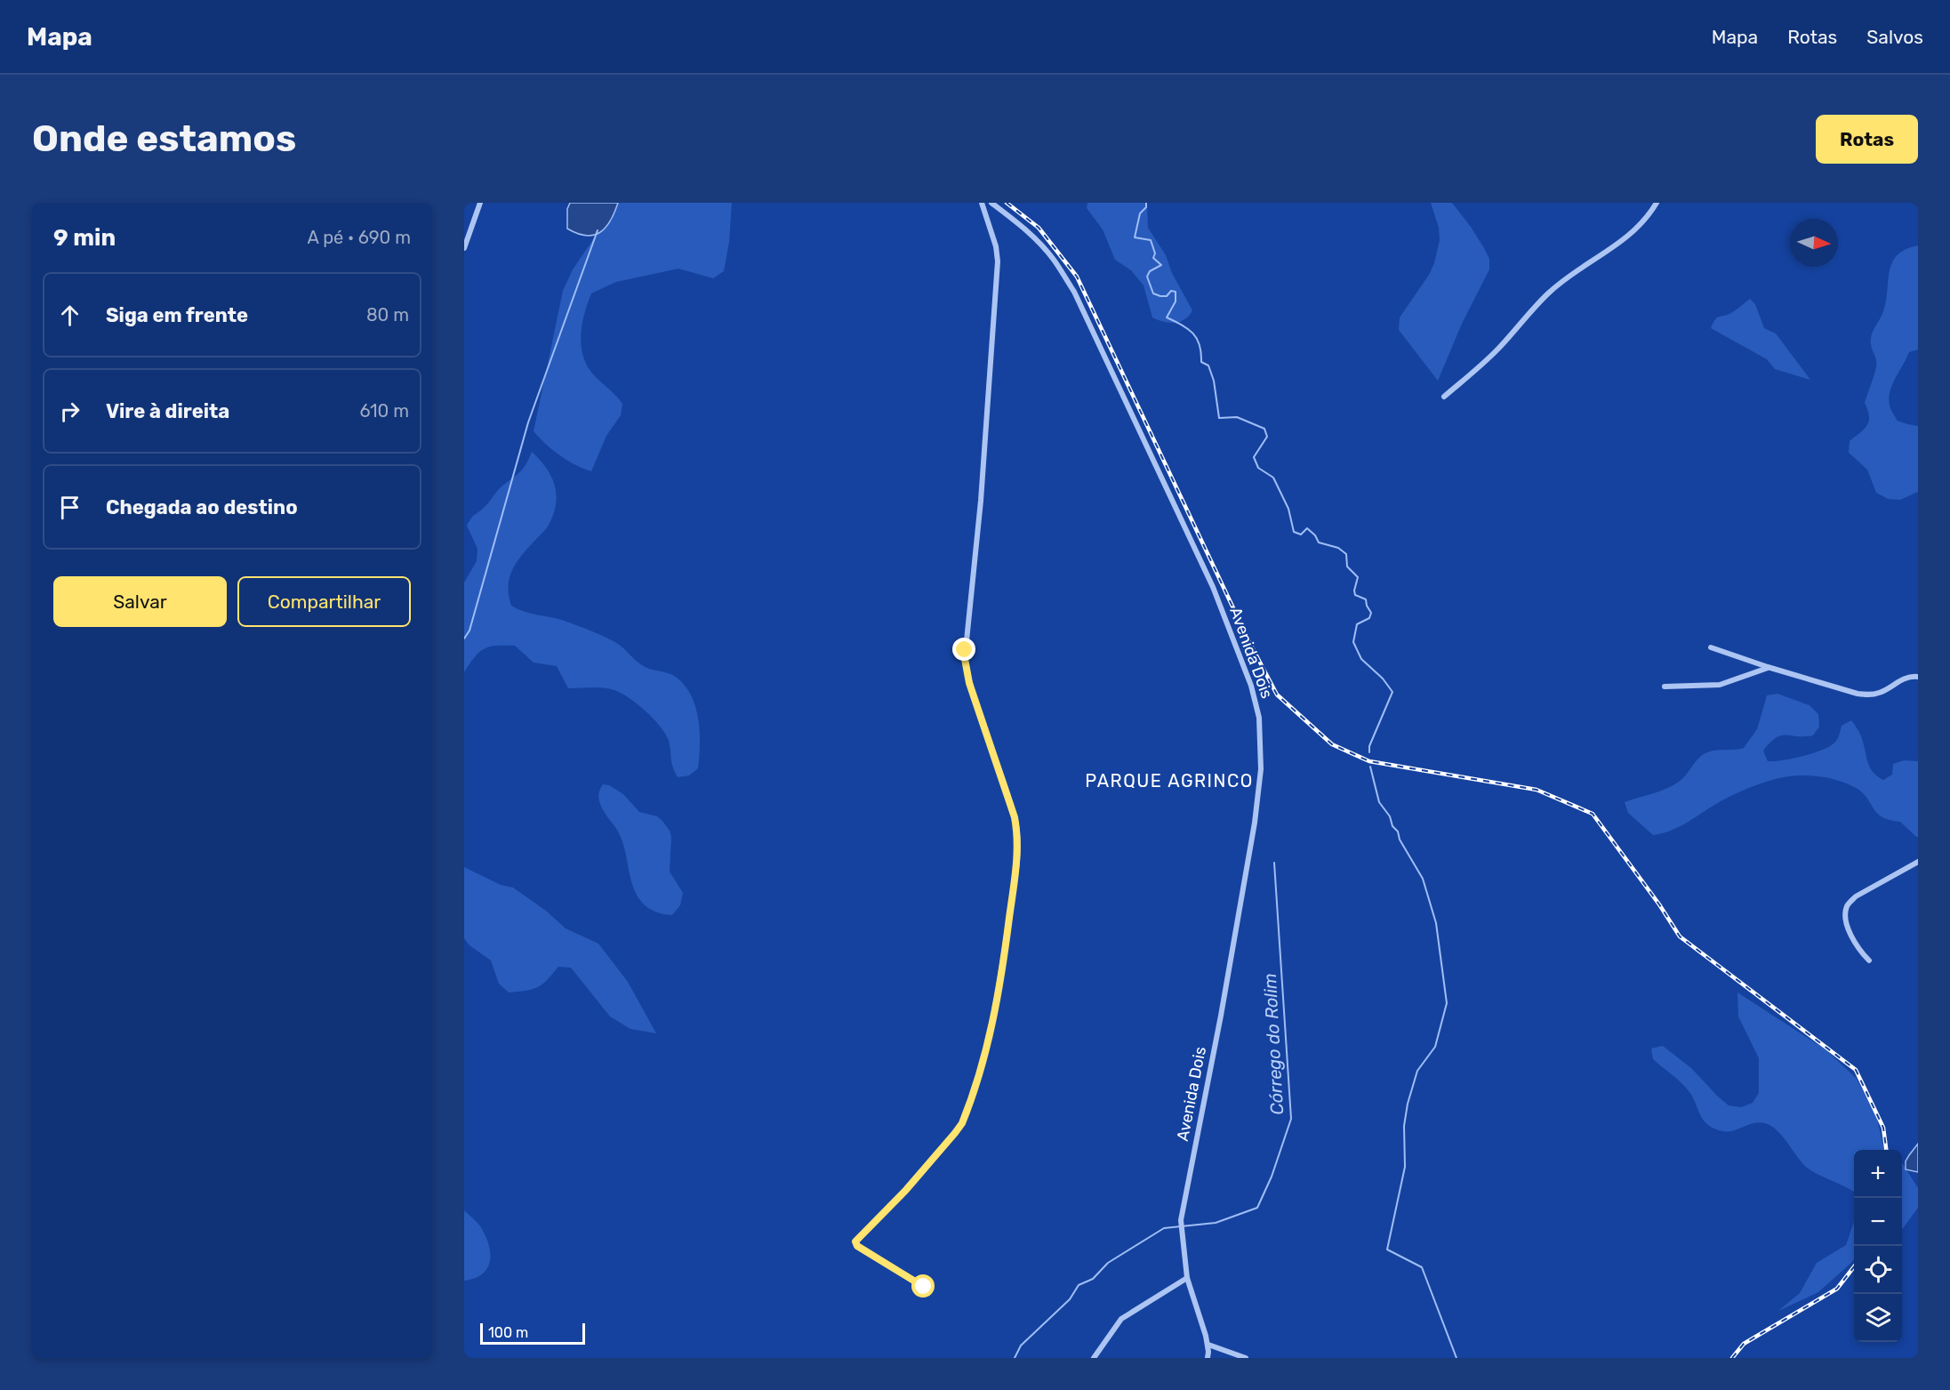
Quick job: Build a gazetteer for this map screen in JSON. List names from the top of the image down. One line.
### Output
{"streets":{"street":["Avenida Dois"]},"districts":["PARQUE AGRINCO"],"water":["Córrego do Rolim"],"scale_bar":"100 m","north":"right","page":{"header":"Mapa","nav":["Mapa","Rotas","Salvos"],"buttons":["Rotas",["Salvar","Compartilhar"]],"title":"Onde estamos","heading":["9 min","A pé · 690 m"],"list":[["Siga em frente","80 m"],["Vire à direita","610 m"],"Chegada ao destino"],"map_buttons":["+","−"],"scale":"100 m"}}
